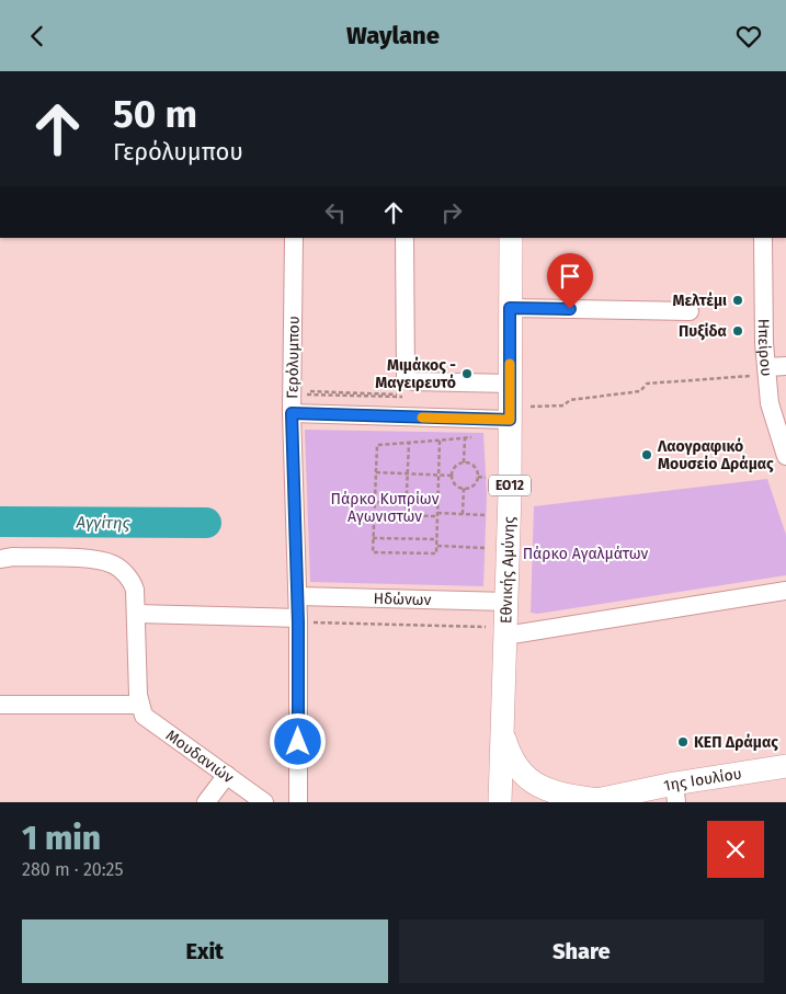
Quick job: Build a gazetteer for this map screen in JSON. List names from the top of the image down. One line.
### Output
{"streets":{"main road":["ΕΟ12","Εθνικής Αμύνης","1ης Ιουλίου"],"street":["Ηπείρου","Γερόλυμπου","Ηδώνων","Μουδανιών"]},"crossings":[["Γερόλυμπου","Ηδώνων"],["ΕΟ12","Εθνικής Αμύνης"],["ΕΟ12","1ης Ιουλίου"],["Εθνικής Αμύνης","Ηδώνων"]],"water":["Αγγίτης"],"parks":["Πάρκο Κυπρίων Αγωνιστών","Πάρκο Αγαλμάτων"],"places":["Μελτέμι","Πυξίδα","Μιμάκος - Μαγειρευτό","Λαογραφικό Μουσείο Δράμας","ΚΕΠ Δράμας"],"page":{"header":"Waylane","turn":["50 m","Γερόλυμπου"],"heading":["1 min","280 m · 20:25"],"buttons":["Exit","Share"]}}
